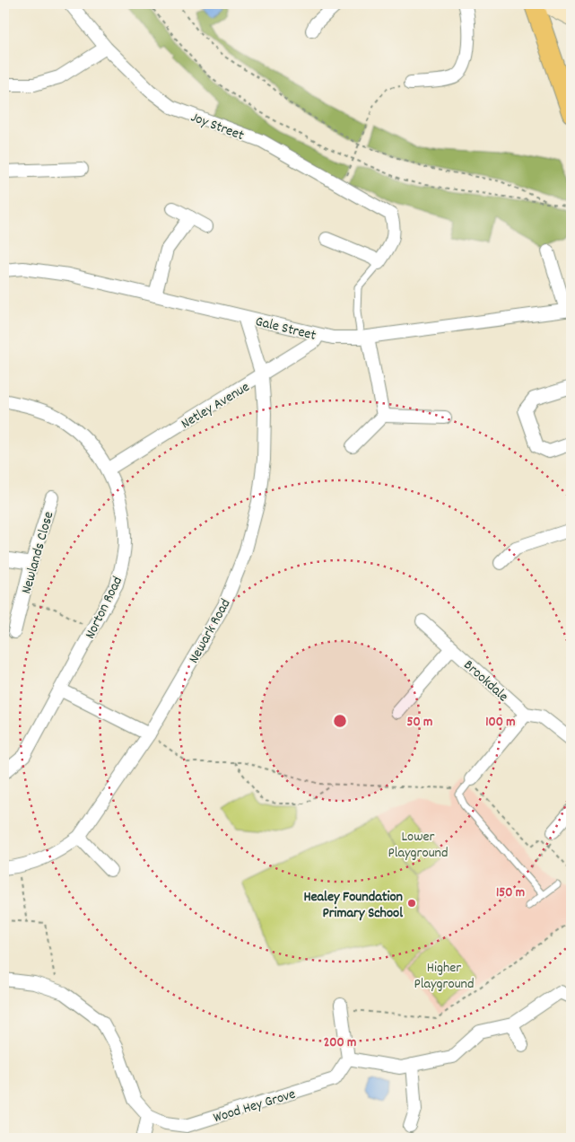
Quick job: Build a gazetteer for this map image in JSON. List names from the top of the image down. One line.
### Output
{"streets":{"street":["Joy Street","Gale Street","Netley Avenue","Newlands Close","Norton Road","Newark Road","Brookdale","Wood Hey Grove"]},"crossings":[["Gale Street","Netley Avenue"],["Gale Street","Newark Road"],["Netley Avenue","Norton Road"],["Netley Avenue","Newark Road"]],"parks":["Lower Playground","Higher Playground"],"places":["Healey Foundation Primary School"],"rings":["50 m","100 m","150 m","200 m"]}
